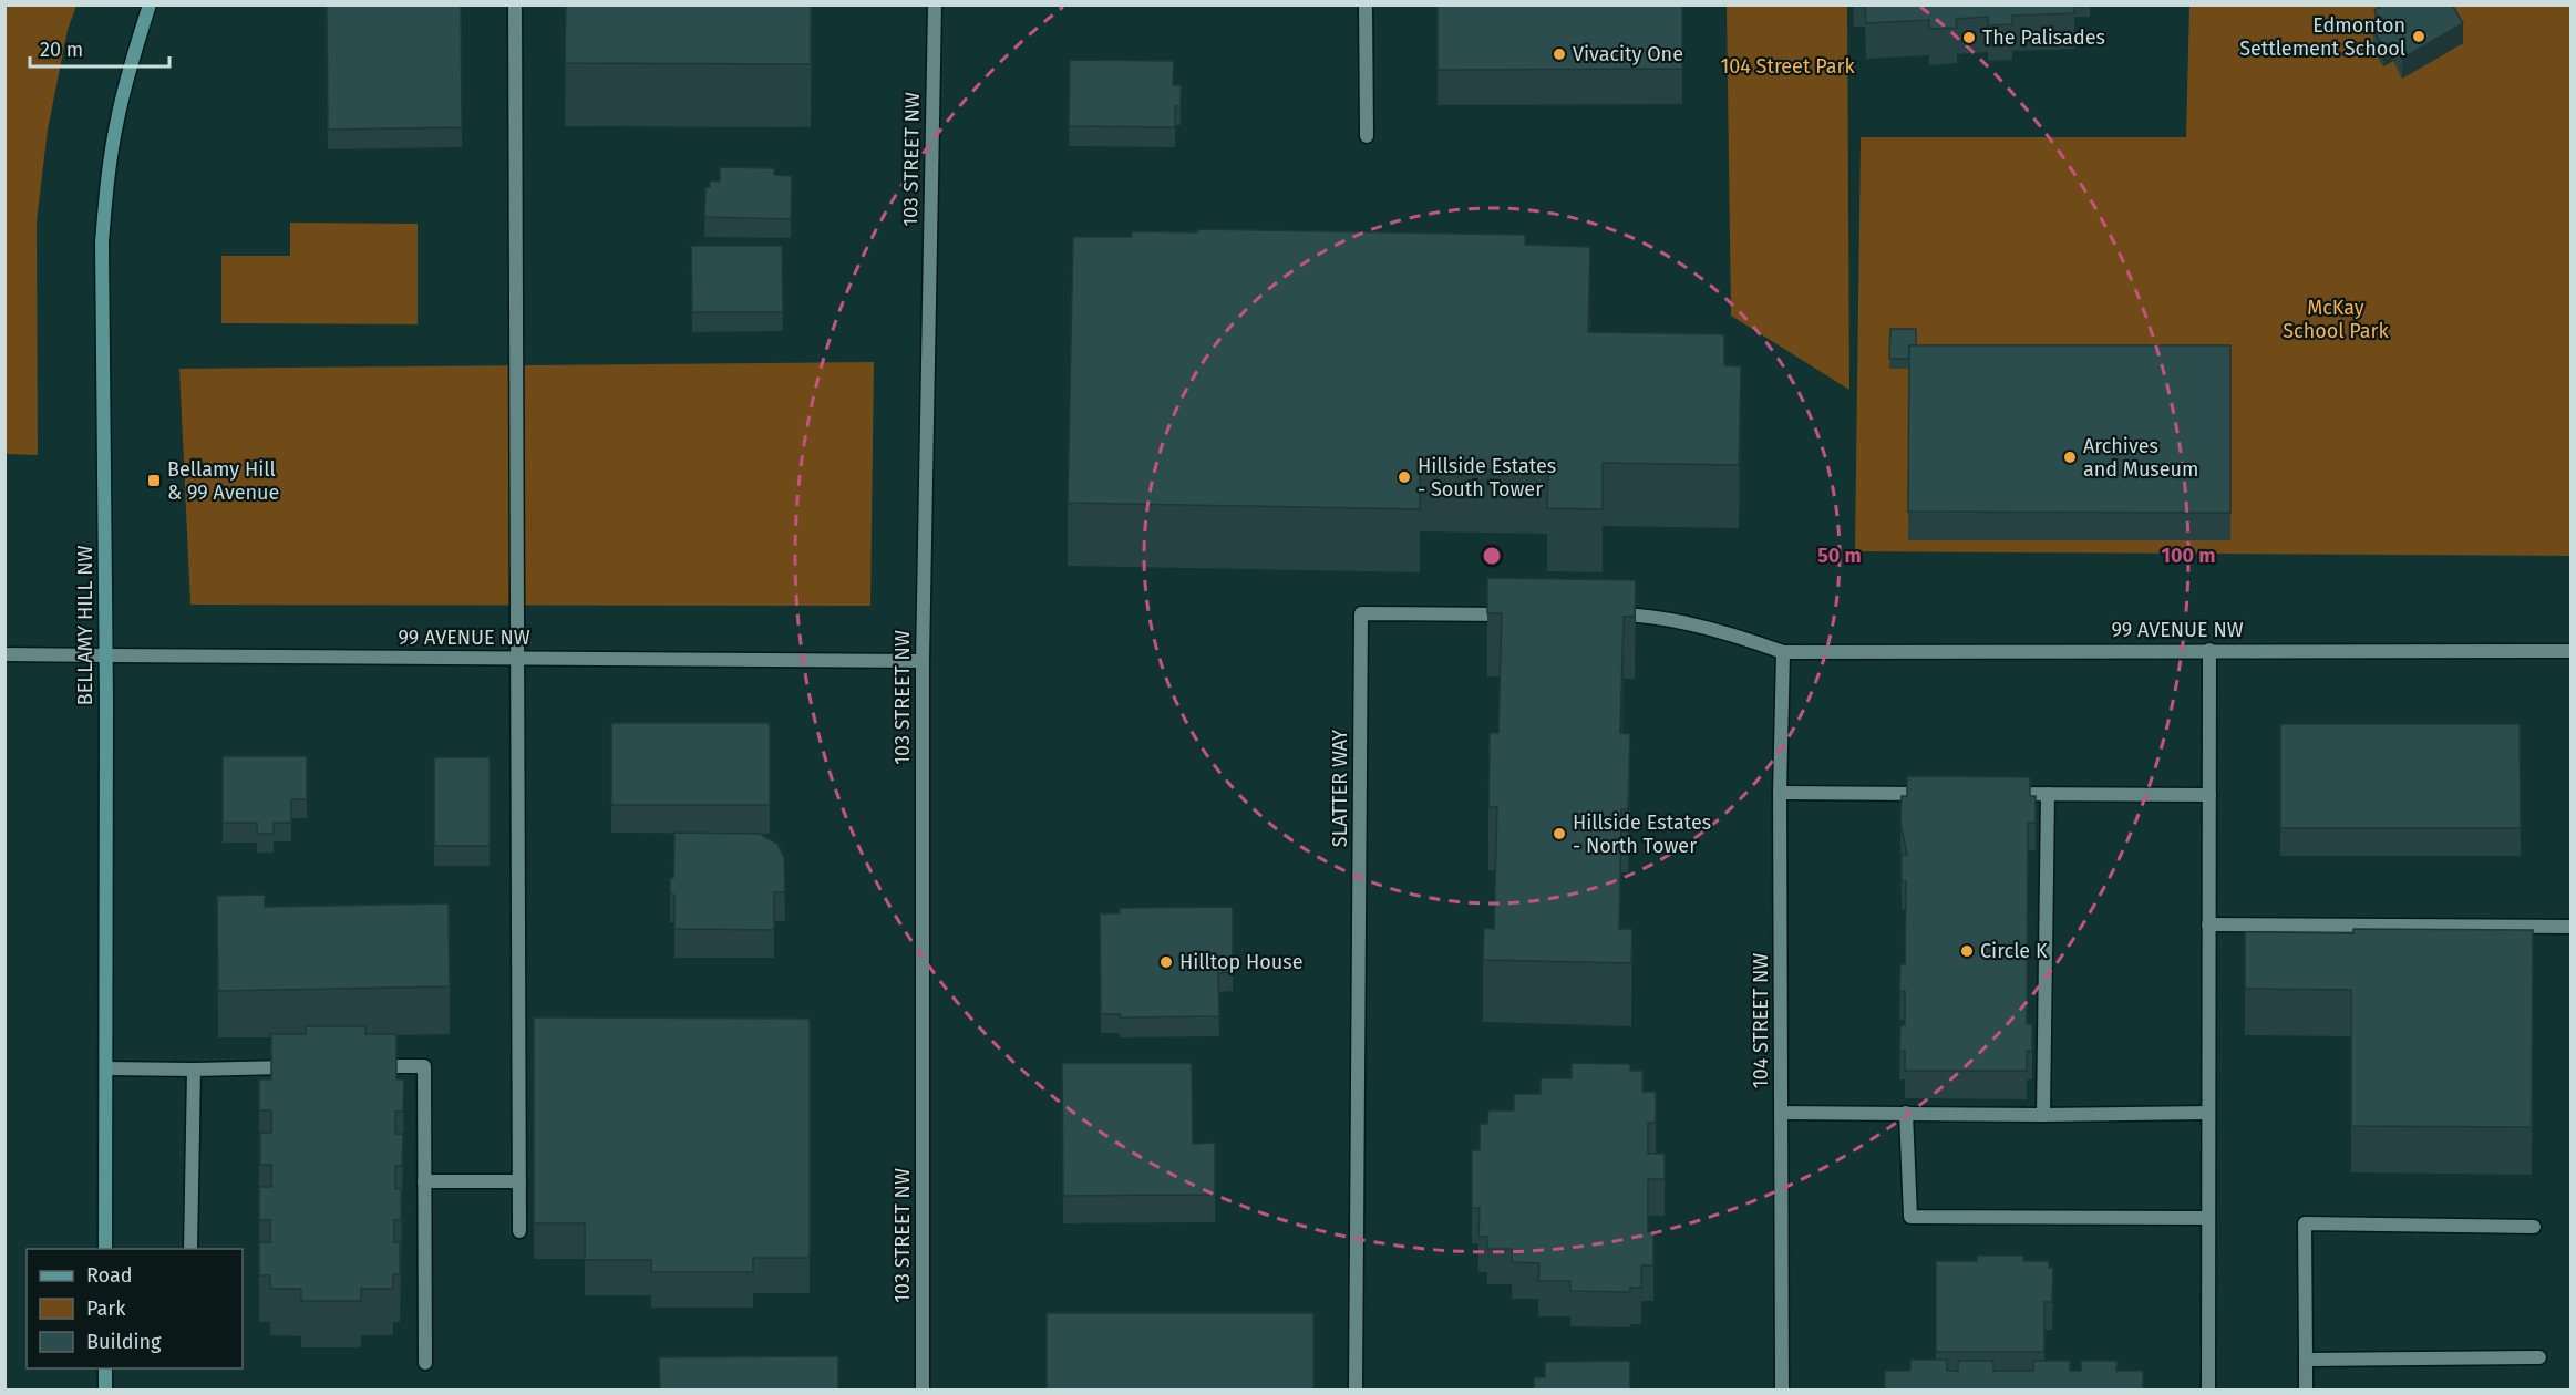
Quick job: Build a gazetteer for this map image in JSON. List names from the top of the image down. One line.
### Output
{"streets":{"main road":["BELLAMY HILL NW"],"street":["103 STREET NW","99 AVENUE NW","SLATTER WAY","104 STREET NW"]},"crossings":[["103 STREET NW","99 AVENUE NW"],["BELLAMY HILL NW","99 AVENUE NW"],["99 AVENUE NW","104 STREET NW"]],"parks":["104 Street Park","McKay School Park"],"places":{"other":["Edmonton Settlement School","The Palisades","Vivacity One","Archives and Museum","Hillside Estates - South Tower","Hillside Estates - North Tower","Circle K","Hilltop House"],"transit":["Bellamy Hill & 99 Avenue"]},"legend":["Road","Park","Building"],"scale_bar":"20 m","rings":["50 m","100 m"]}
